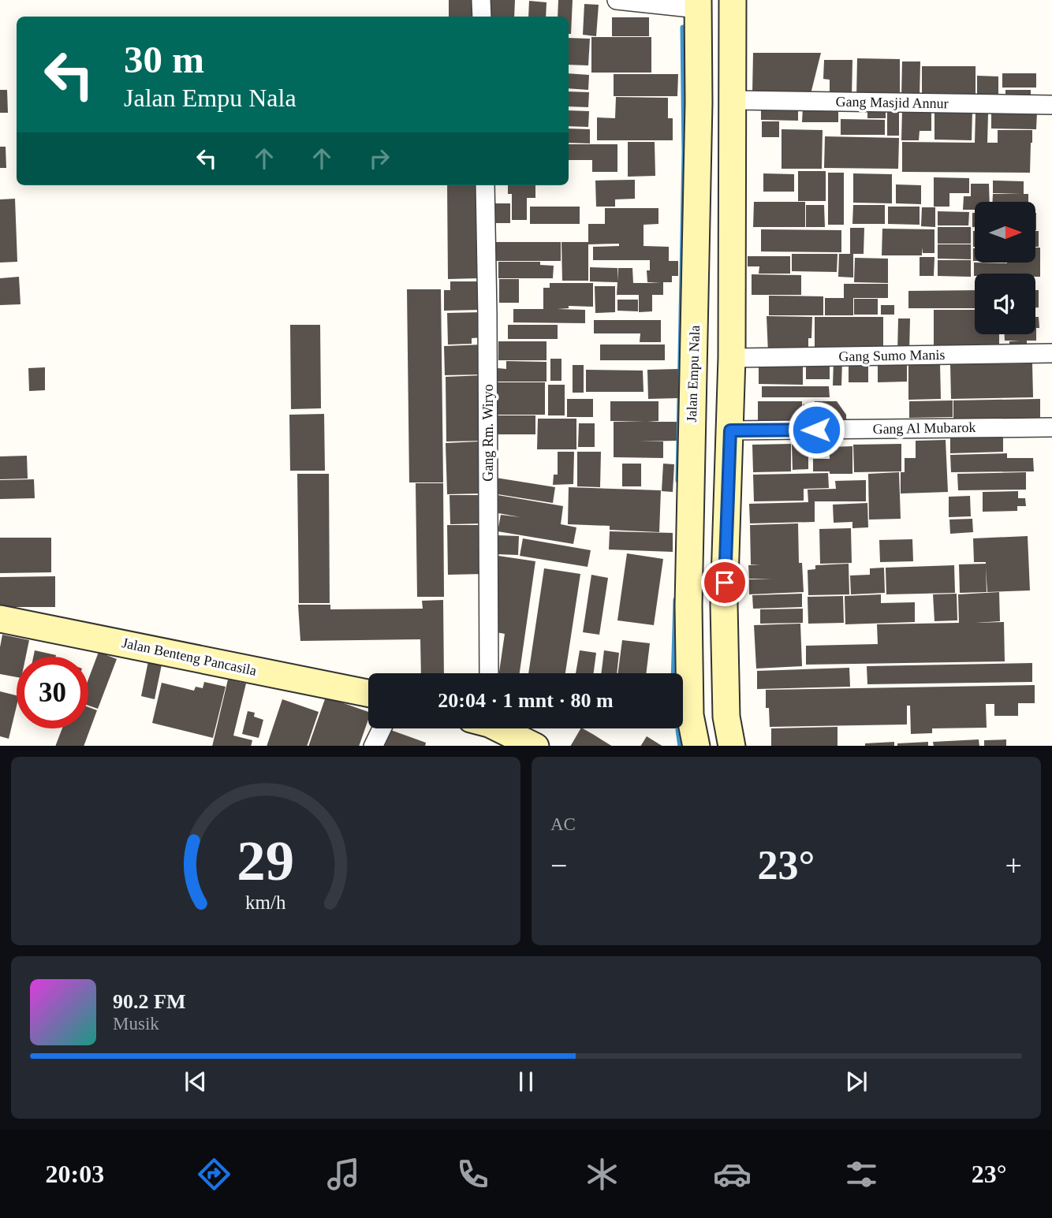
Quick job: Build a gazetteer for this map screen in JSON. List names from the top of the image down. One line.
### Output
{"streets":{"main road":["Jalan Empu Nala","Jalan Benteng Pancasila"],"street":["Gang Masjid Annur","Gang Sumo Manis","Gang Al Mubarok","Gang Rm. Wiryo"]},"north":"right","page":{"turn":["30 m","Jalan Empu Nala"],"limit":"30","trip":"20:04 · 1 mnt · 80 m","tile":"AC","heat":["−","23°","+"],"song":["90.2 FM","Musik"],"tabs":["20:03","23°"],"gauge":["29","km/h"]}}
